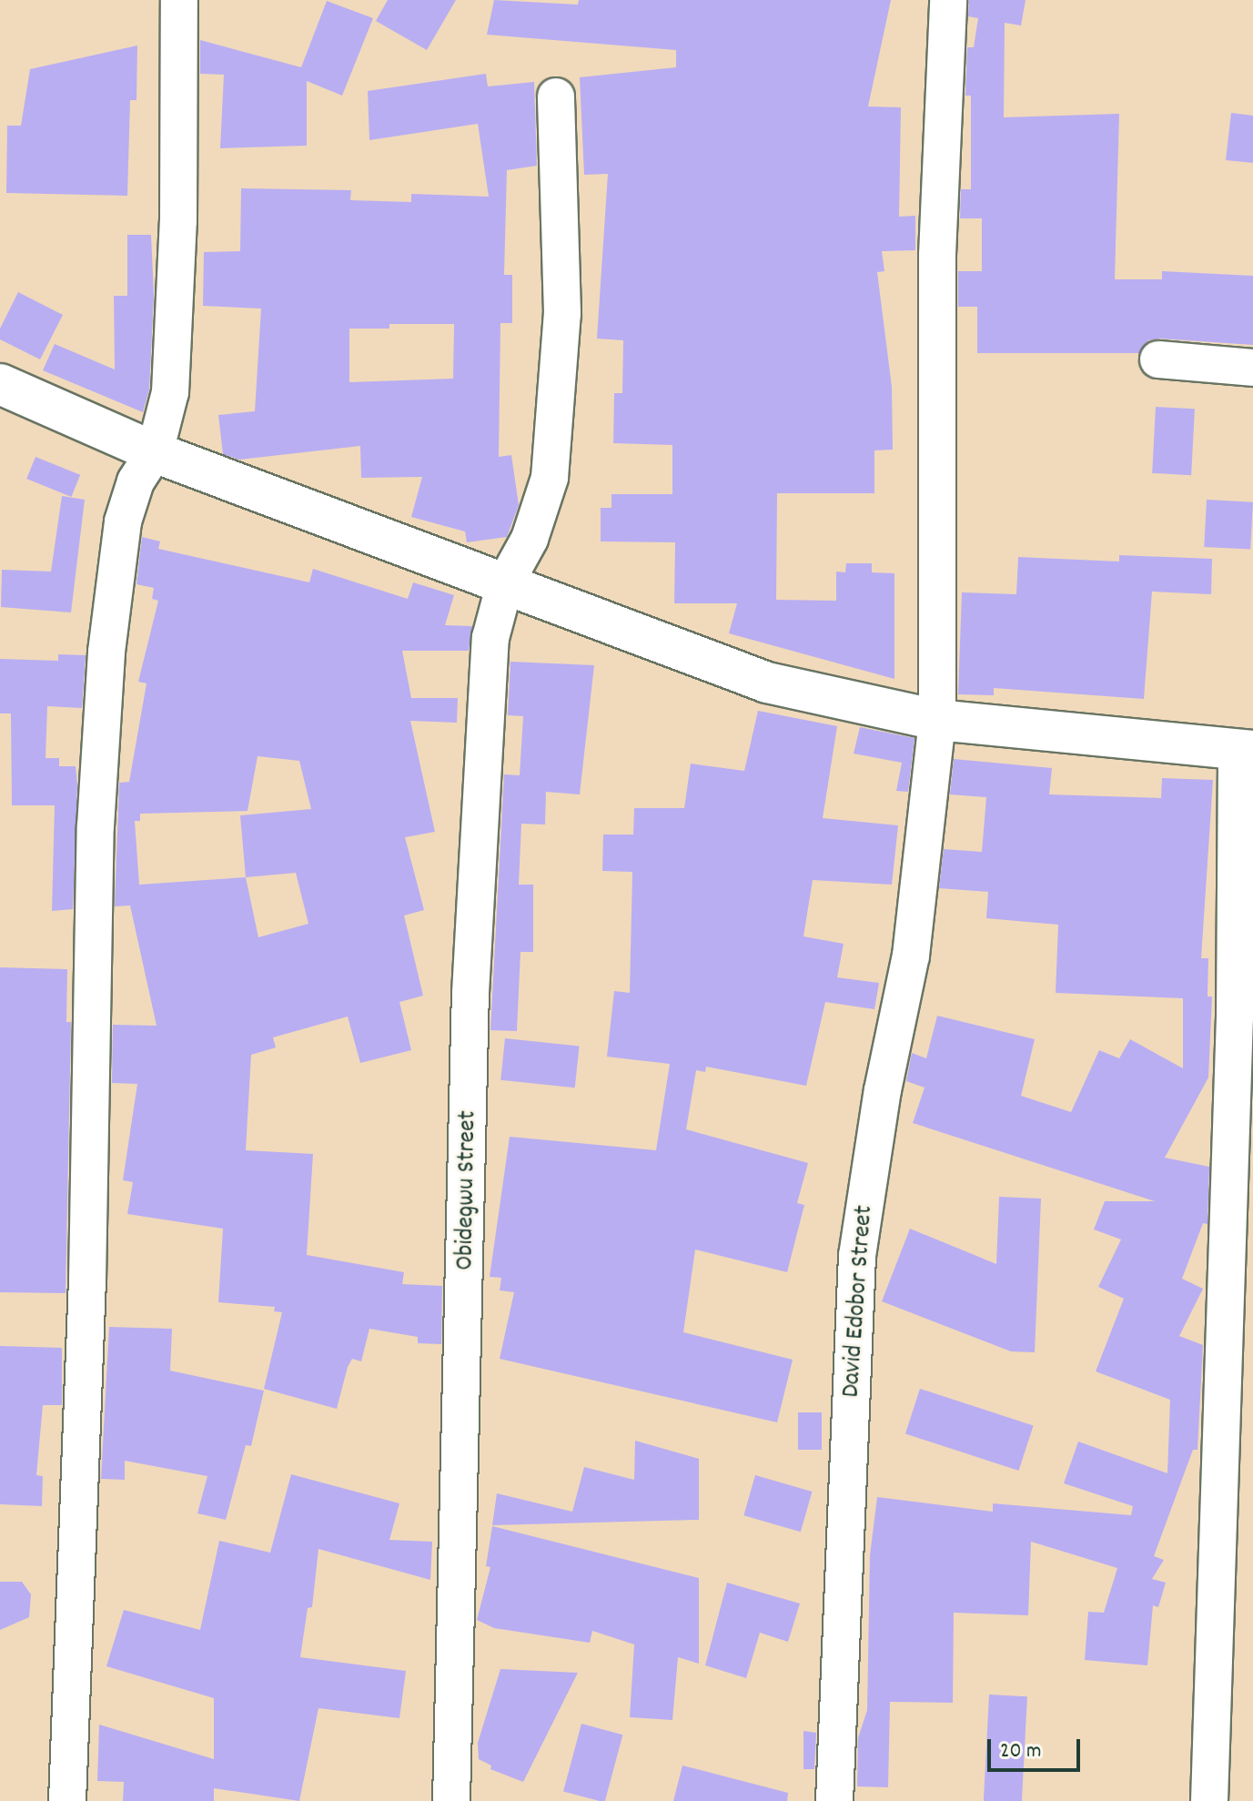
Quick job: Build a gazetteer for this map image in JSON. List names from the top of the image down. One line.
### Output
{"streets":{"street":["Obidegwu Street","David Edobor Street"]},"scale_bar":"20 m"}
